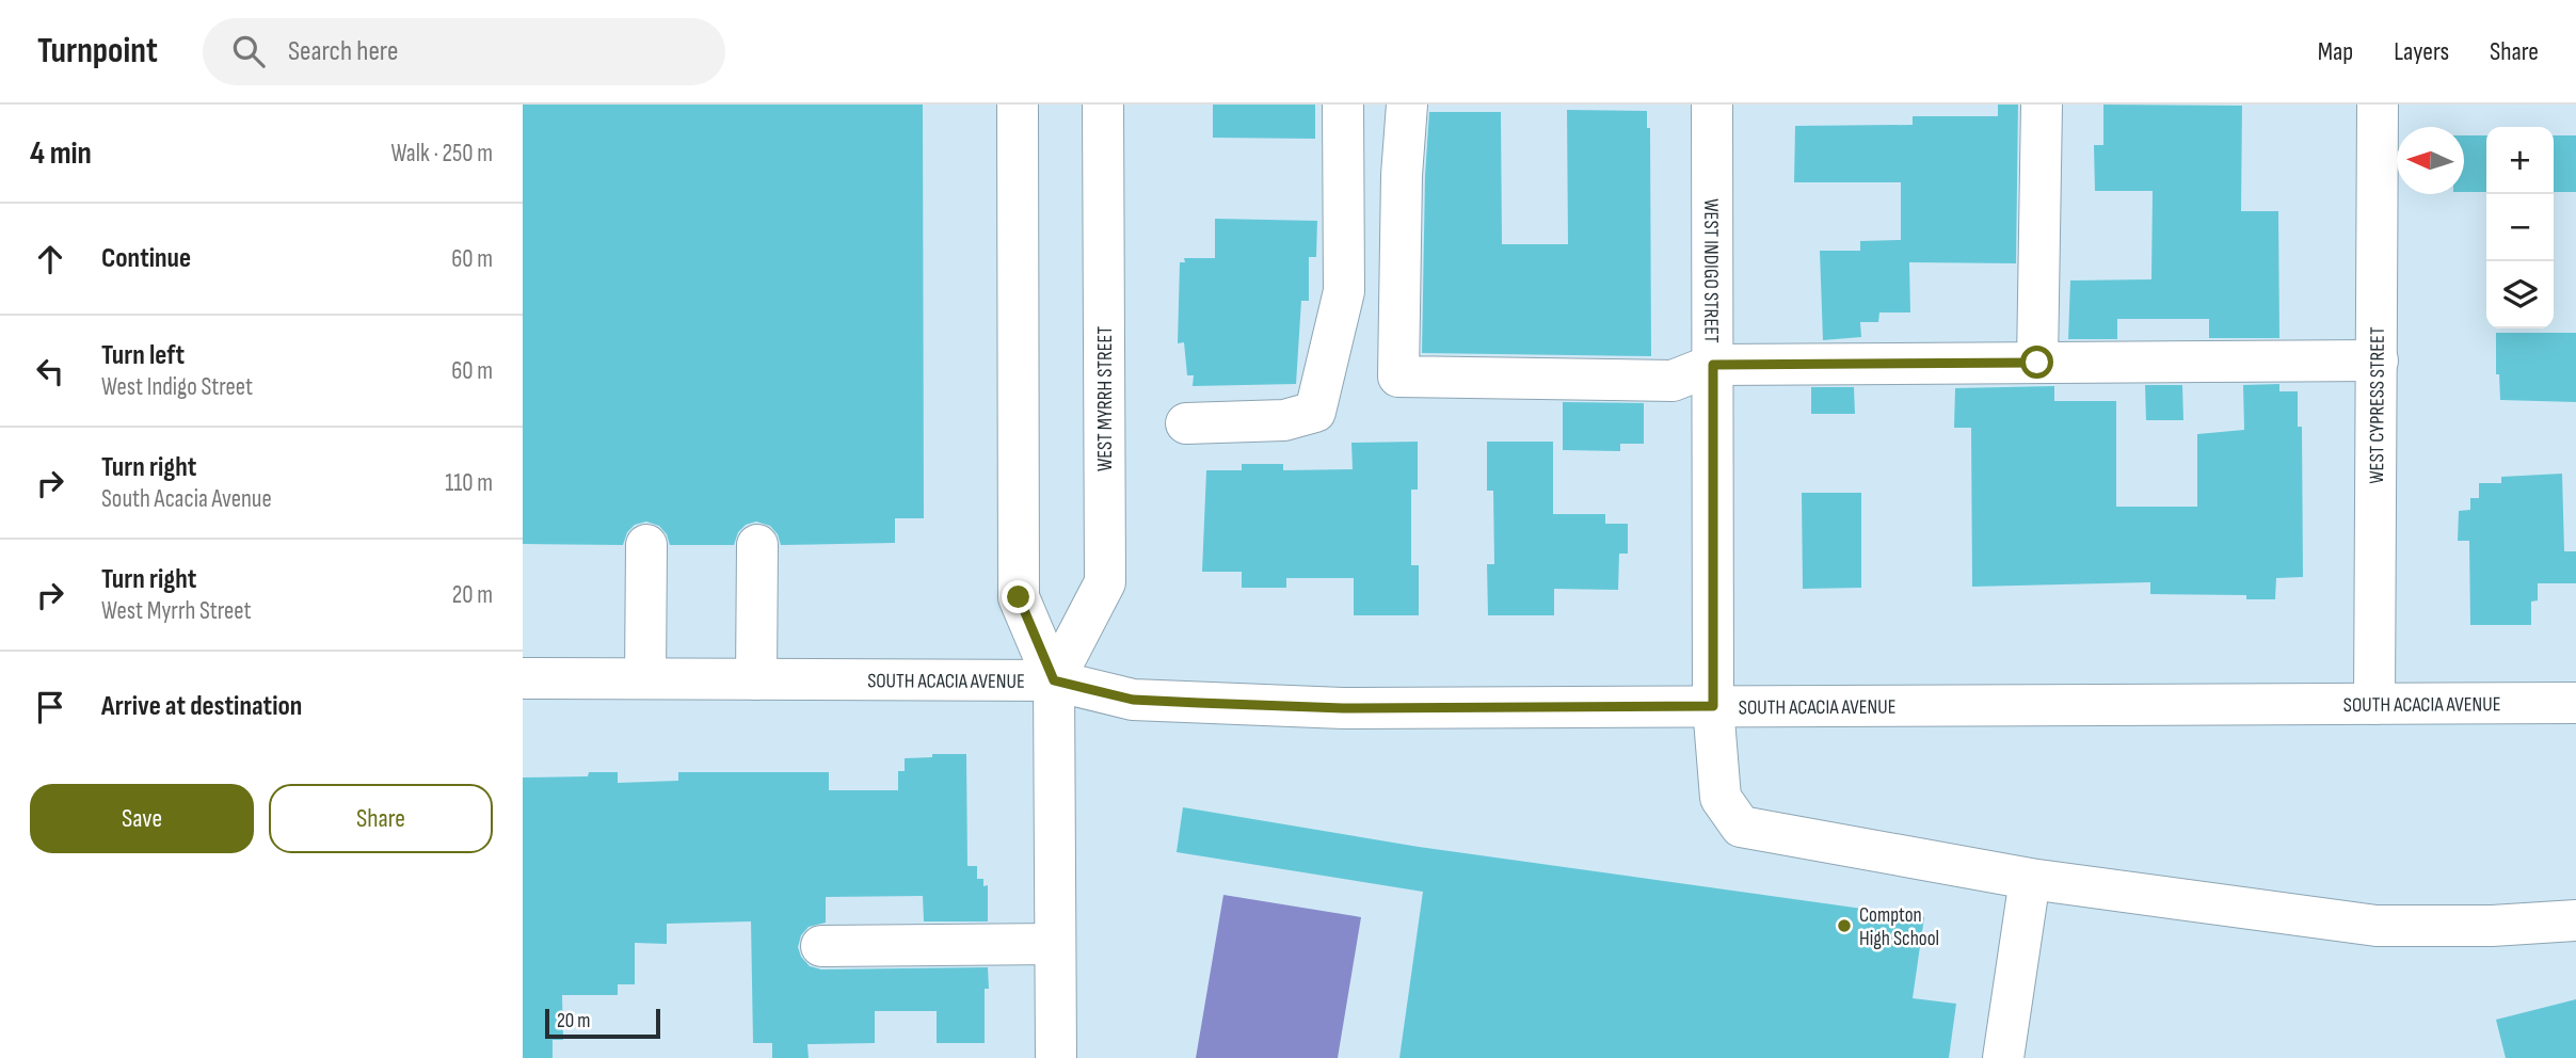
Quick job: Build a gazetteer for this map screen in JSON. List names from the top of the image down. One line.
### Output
{"streets":{"street":["WEST INDIGO STREET","WEST MYRRH STREET","WEST CYPRESS STREET","SOUTH ACACIA AVENUE"]},"crossings":[["WEST INDIGO STREET","SOUTH ACACIA AVENUE"],["WEST MYRRH STREET","SOUTH ACACIA AVENUE"],["WEST CYPRESS STREET","SOUTH ACACIA AVENUE"]],"places":["Compton High School"],"scale_bar":"20 m","north":"left","page":{"header":"Turnpoint","search":"Search here","nav":["Map","Layers","Share"],"heading":["4 min","Walk · 250 m"],"map_buttons":["+","−"],"list":[["Continue","60 m"],["Turn left","West Indigo Street","60 m"],["Turn right","South Acacia Avenue","110 m"],["Turn right","West Myrrh Street","20 m"],"Arrive at destination"],"buttons":["Save","Share"],"scale":"20 m"}}
